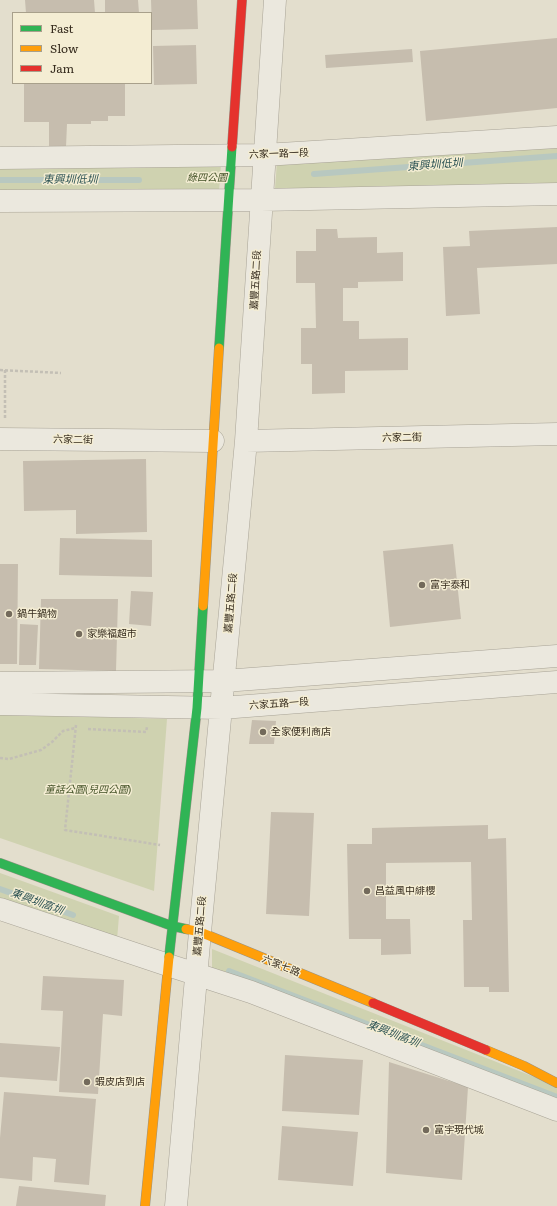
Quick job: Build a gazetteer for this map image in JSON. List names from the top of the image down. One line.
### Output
{"streets":{"street":["六家一路一段","嘉豐五路二段","六家二街","六家五路一段","六家七路"]},"crossings":[["六家一路一段","嘉豐五路二段"],["嘉豐五路二段","六家二街"],["嘉豐五路二段","六家五路一段"],["嘉豐五路二段","六家七路"]],"water":["東興圳低圳","東興圳高圳"],"parks":["綠四公園","童話公園(兒四公園)"],"places":["富宇泰和","鍋牛鍋物","家樂福超市","全家便利商店","昌益風中緋櫻","蝦皮店到店","富宇現代城"],"legend":["Fast","Slow","Jam"]}
